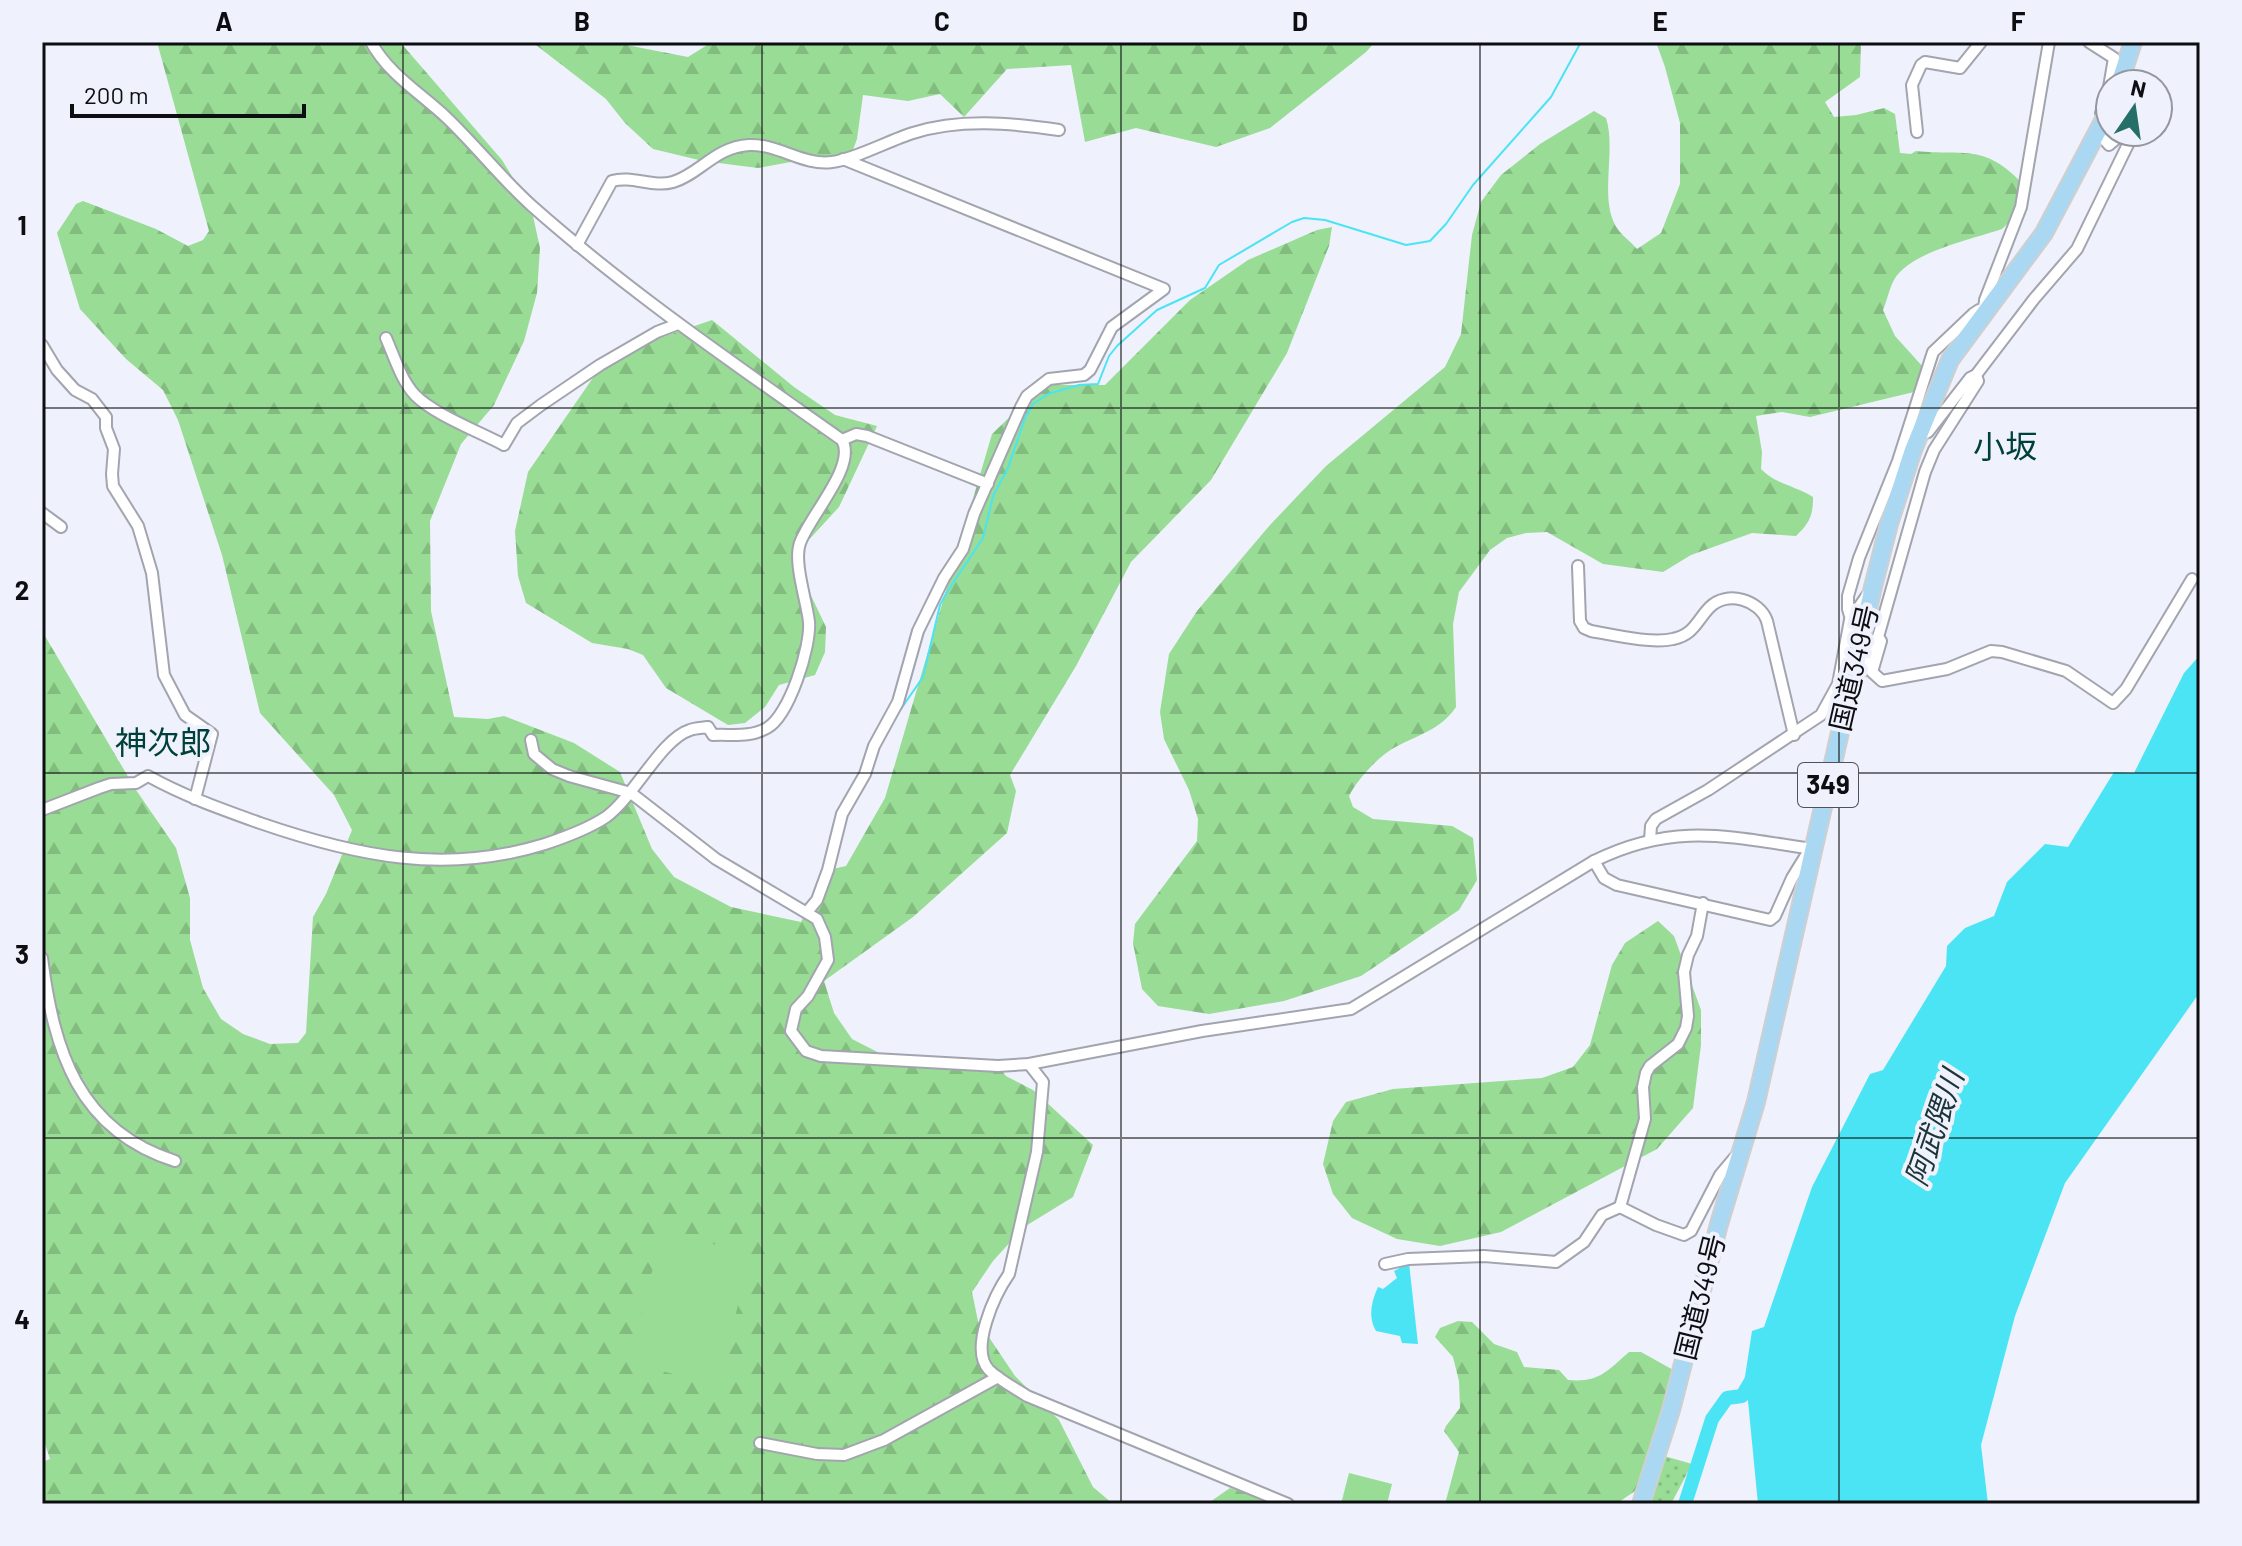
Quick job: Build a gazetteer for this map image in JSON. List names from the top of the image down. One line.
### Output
{"streets":{"highway":["国道349号","349"]},"districts":["小坂","神次郎"],"water":["阿武隈川"],"scale_bar":"200 m","north":"top","grid":{"columns":["A","B","C","D","E","F"],"rows":["1","2","3","4"]}}
